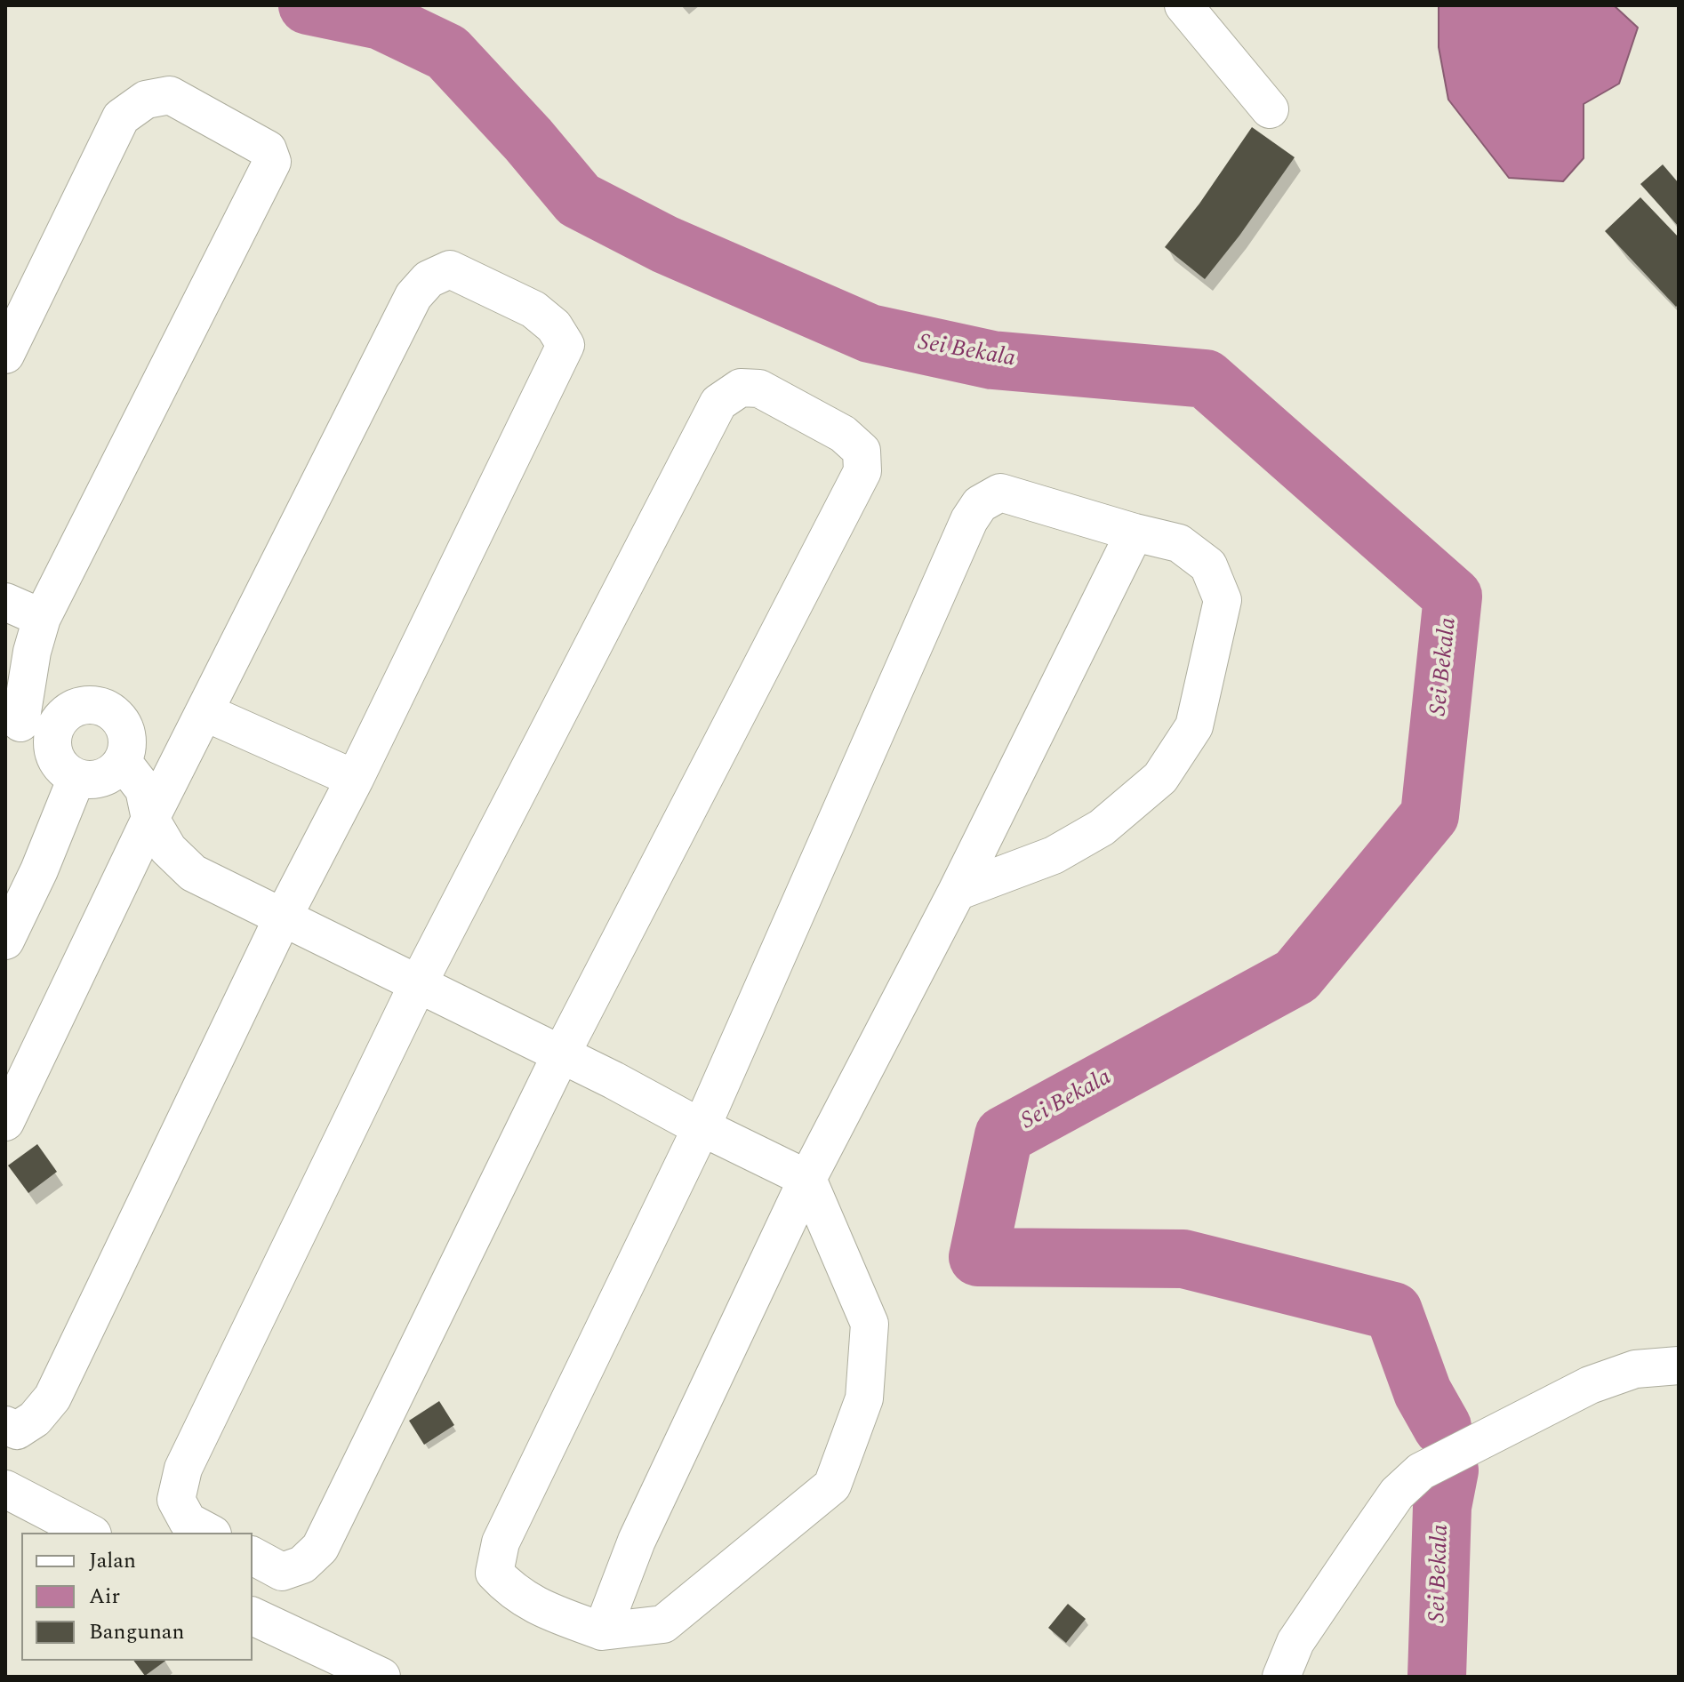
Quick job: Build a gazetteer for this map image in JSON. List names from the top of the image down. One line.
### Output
{"water":["Sei Bekala"],"legend":["Jalan","Air","Bangunan"]}
